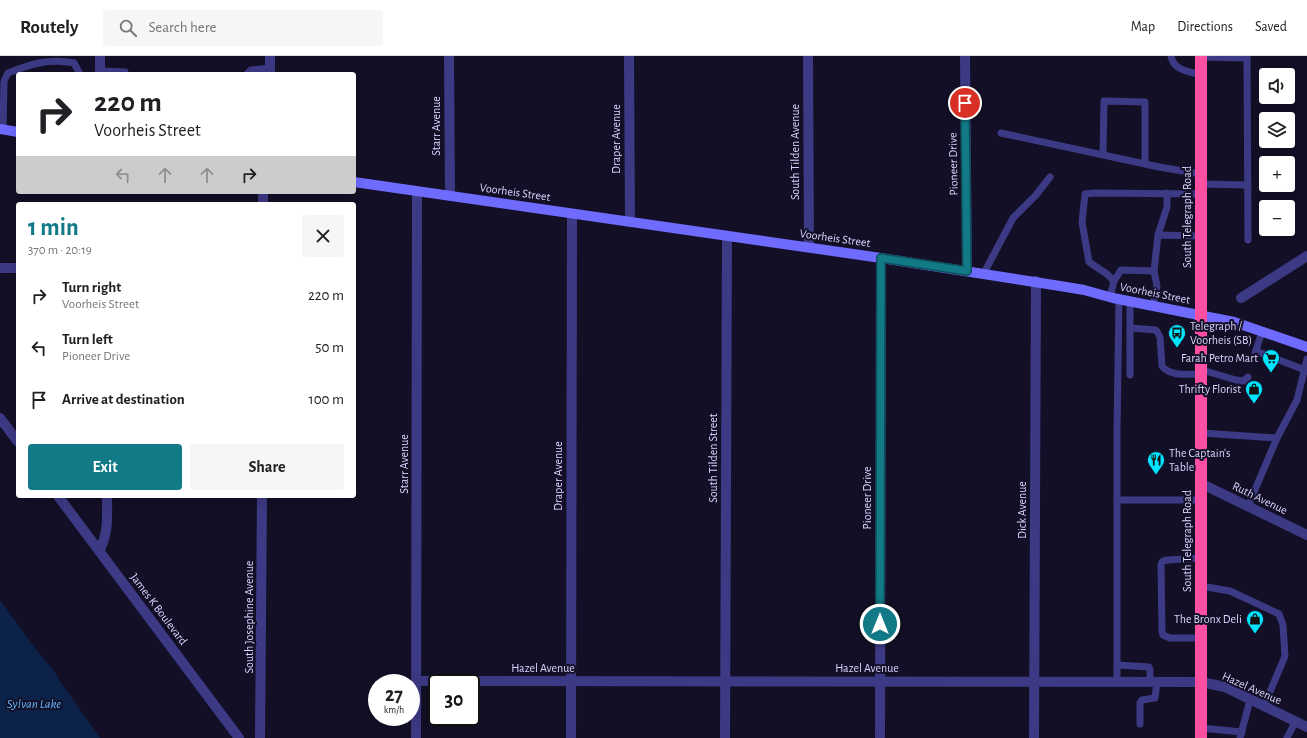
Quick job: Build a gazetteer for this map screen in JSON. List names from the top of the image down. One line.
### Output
{"streets":{"highway":["South Telegraph Road"],"street":["Starr Avenue","Draper Avenue","South Tilden Avenue","Pioneer Drive","Voorheis Street","South Tilden Street","Ruth Avenue","Dick Avenue","James K Boulevard","South Josephine Avenue","Hazel Avenue"]},"crossings":[["Starr Avenue","Voorheis Street"],["Draper Avenue","Voorheis Street"],["Draper Avenue","Hazel Avenue"],["South Tilden Avenue","Voorheis Street"],["Pioneer Drive","Voorheis Street"],["Pioneer Drive","Hazel Avenue"],["Voorheis Street","South Telegraph Road"],["Voorheis Street","South Tilden Street"],["Voorheis Street","Dick Avenue"],["South Telegraph Road","Ruth Avenue"],["South Telegraph Road","Hazel Avenue"],["South Tilden Street","Hazel Avenue"],["Dick Avenue","Hazel Avenue"]],"water":["Sylvan Lake"],"places":{"bus stop":["Telegraph / Voorheis (SB)"],"supermarket":["Farah Petro Mart"],"shop":["Thrifty Florist","The Bronx Deli"],"restaurant":["The Captain's Table"]},"page":{"header":"Routely","search":"Search here","nav":["Map","Directions","Saved"],"map_buttons":["+","−"],"turn":["220 m","Voorheis Street"],"heading":["1 min","370 m · 20:19"],"list":[{"name":"Turn right","note":"Voorheis Street","value":"220 m"},{"name":"Turn left","note":"Pioneer Drive","value":"50 m"},{"name":"Arrive at destination","value":"100 m"}],"buttons":["Exit","Share"],"speed":"27 km/h","limit":"30"}}
